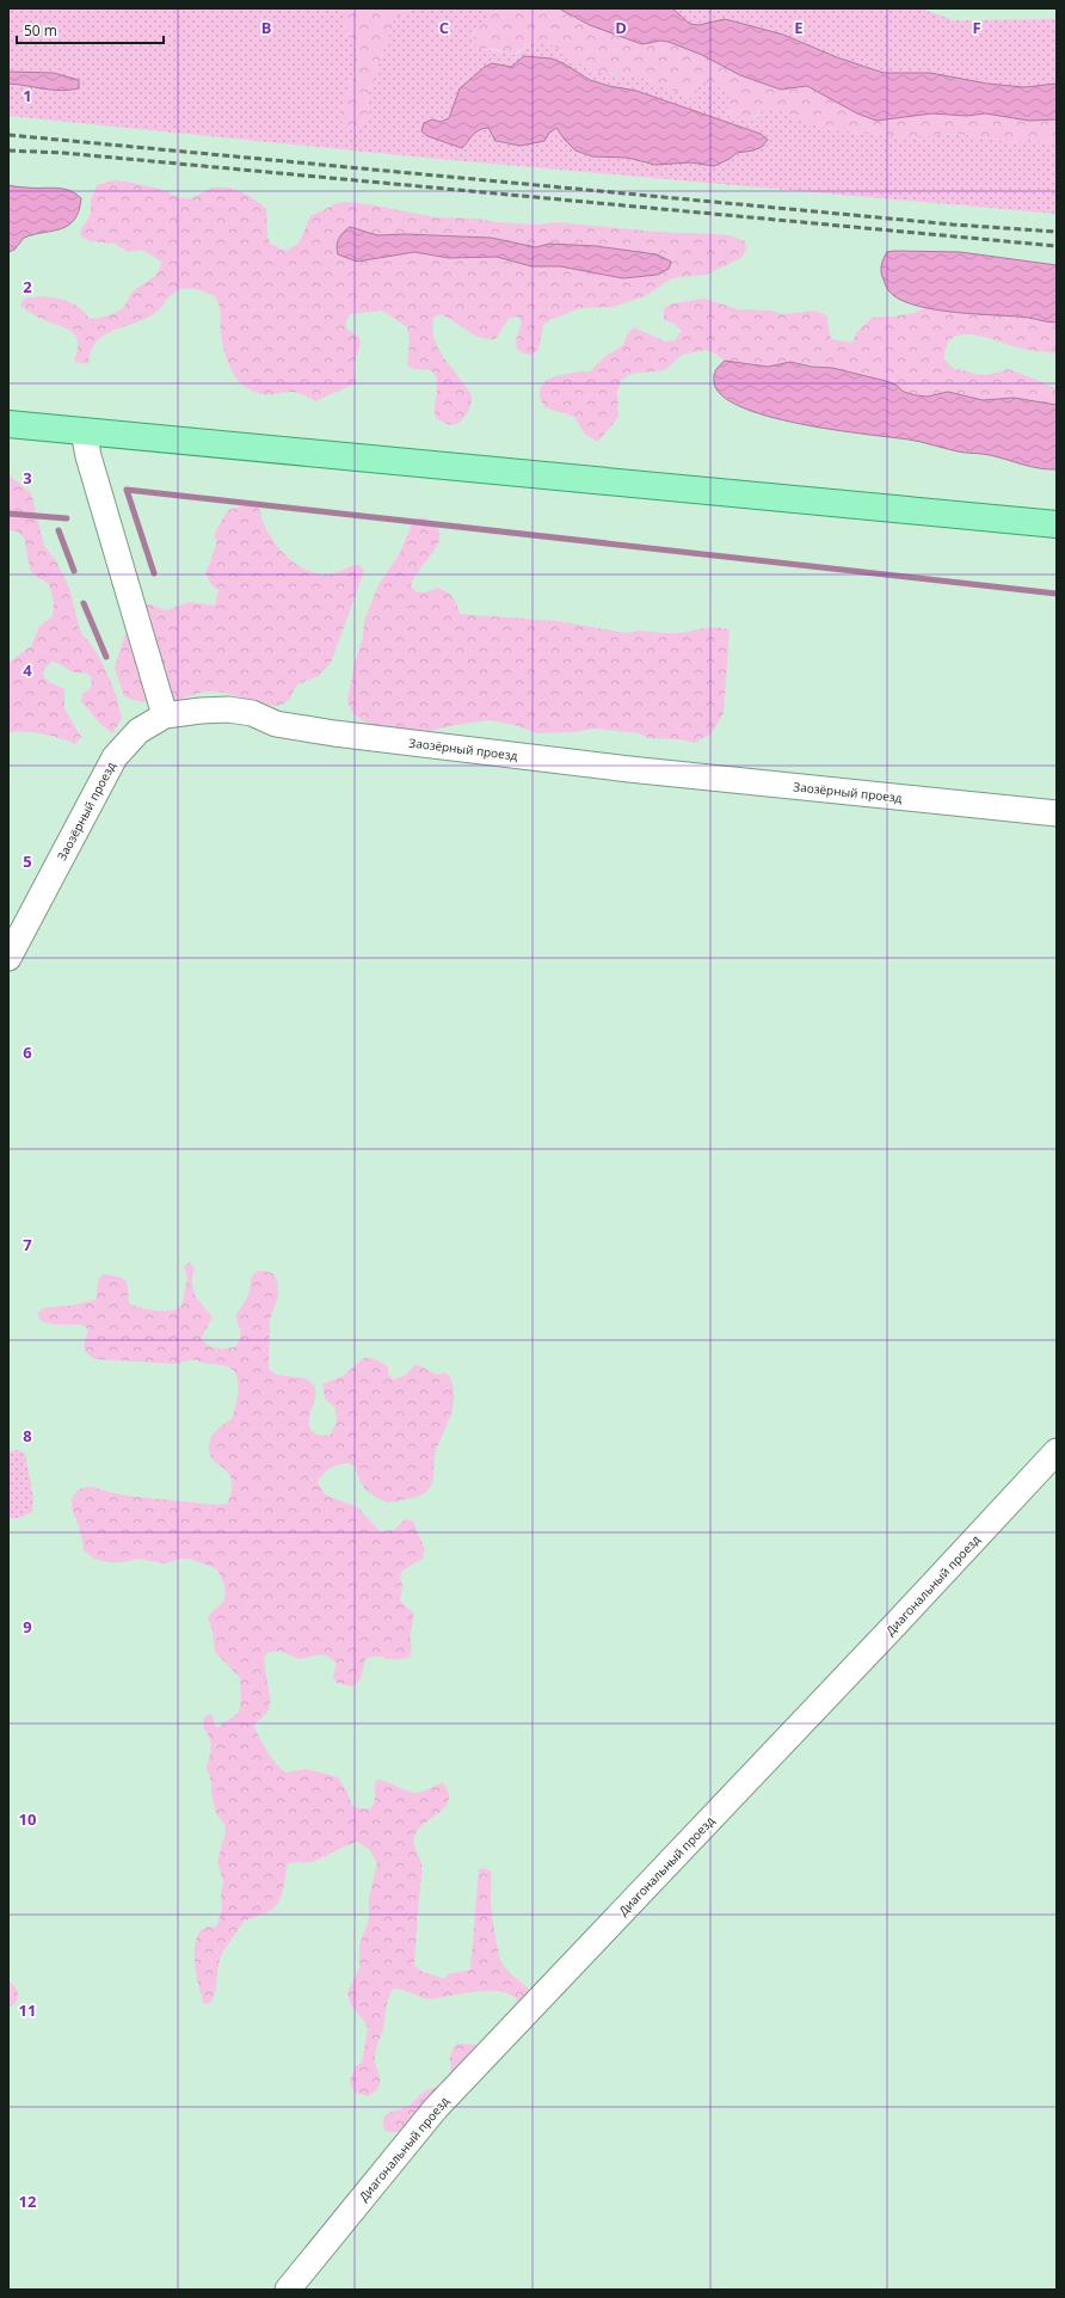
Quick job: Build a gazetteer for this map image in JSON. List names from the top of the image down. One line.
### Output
{"streets":{"street":["Заозёрный проезд","Диагональный проезд"]},"scale_bar":"50 m","grid":{"columns":["B","C","D","E","F"],"rows":["1","2","3","4","5","6","7","8","9","10","11","12"]}}
